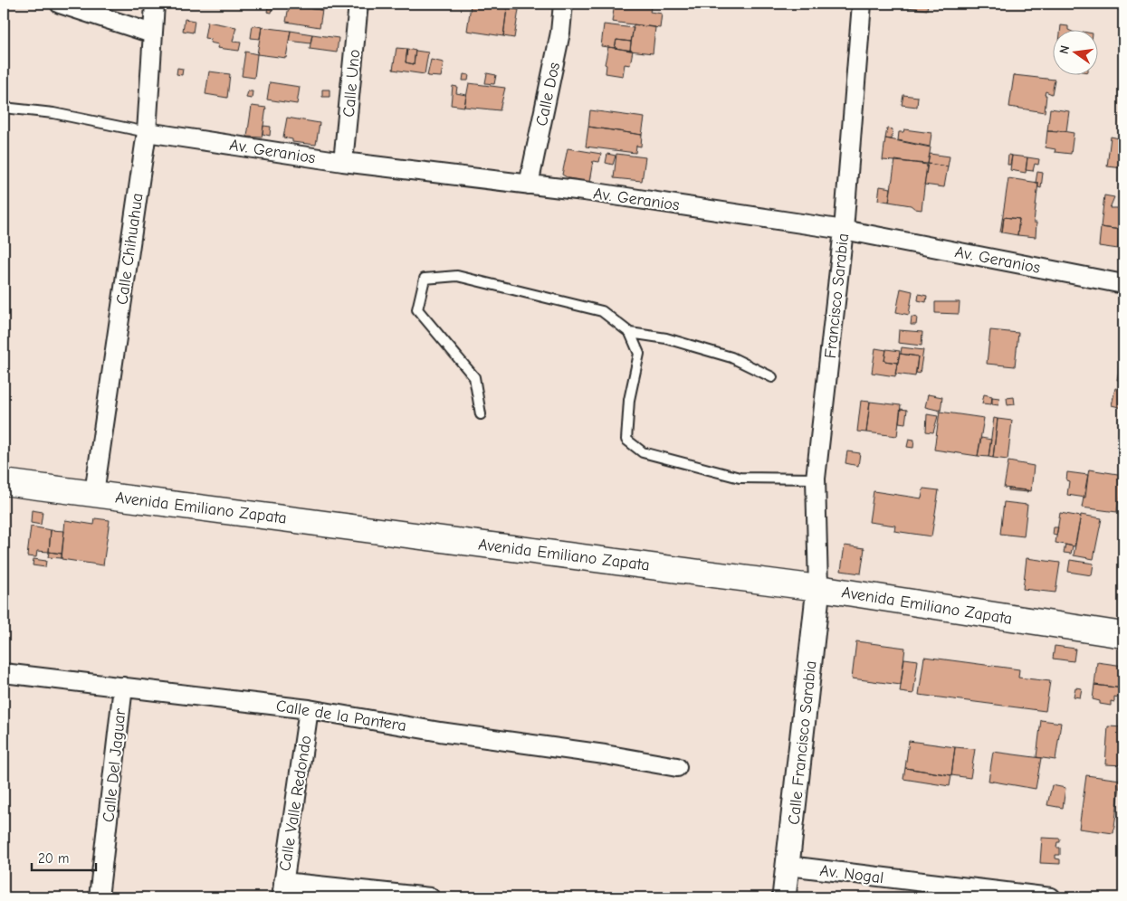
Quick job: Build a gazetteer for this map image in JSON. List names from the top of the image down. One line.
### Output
{"streets":{"main road":["Avenida Emiliano Zapata"],"street":["Calle Uno","Calle Dos","Av. Geranios","Calle Chihuahua","Francisco Sarabia","Calle de la Pantera","Calle Francisco Sarabia","Calle Del Jaguar","Calle Valle Redondo","Av. Nogal"]},"crossings":[["Calle Uno","Av. Geranios"],["Calle Dos","Av. Geranios"],["Av. Geranios","Calle Chihuahua"],["Av. Geranios","Francisco Sarabia"],["Calle Chihuahua","Avenida Emiliano Zapata"],["Francisco Sarabia","Avenida Emiliano Zapata"],["Francisco Sarabia","Calle Francisco Sarabia"],["Avenida Emiliano Zapata","Calle Francisco Sarabia"],["Calle de la Pantera","Calle Del Jaguar"],["Calle de la Pantera","Calle Valle Redondo"],["Calle Francisco Sarabia","Av. Nogal"]],"scale_bar":"20 m","north":"left"}
